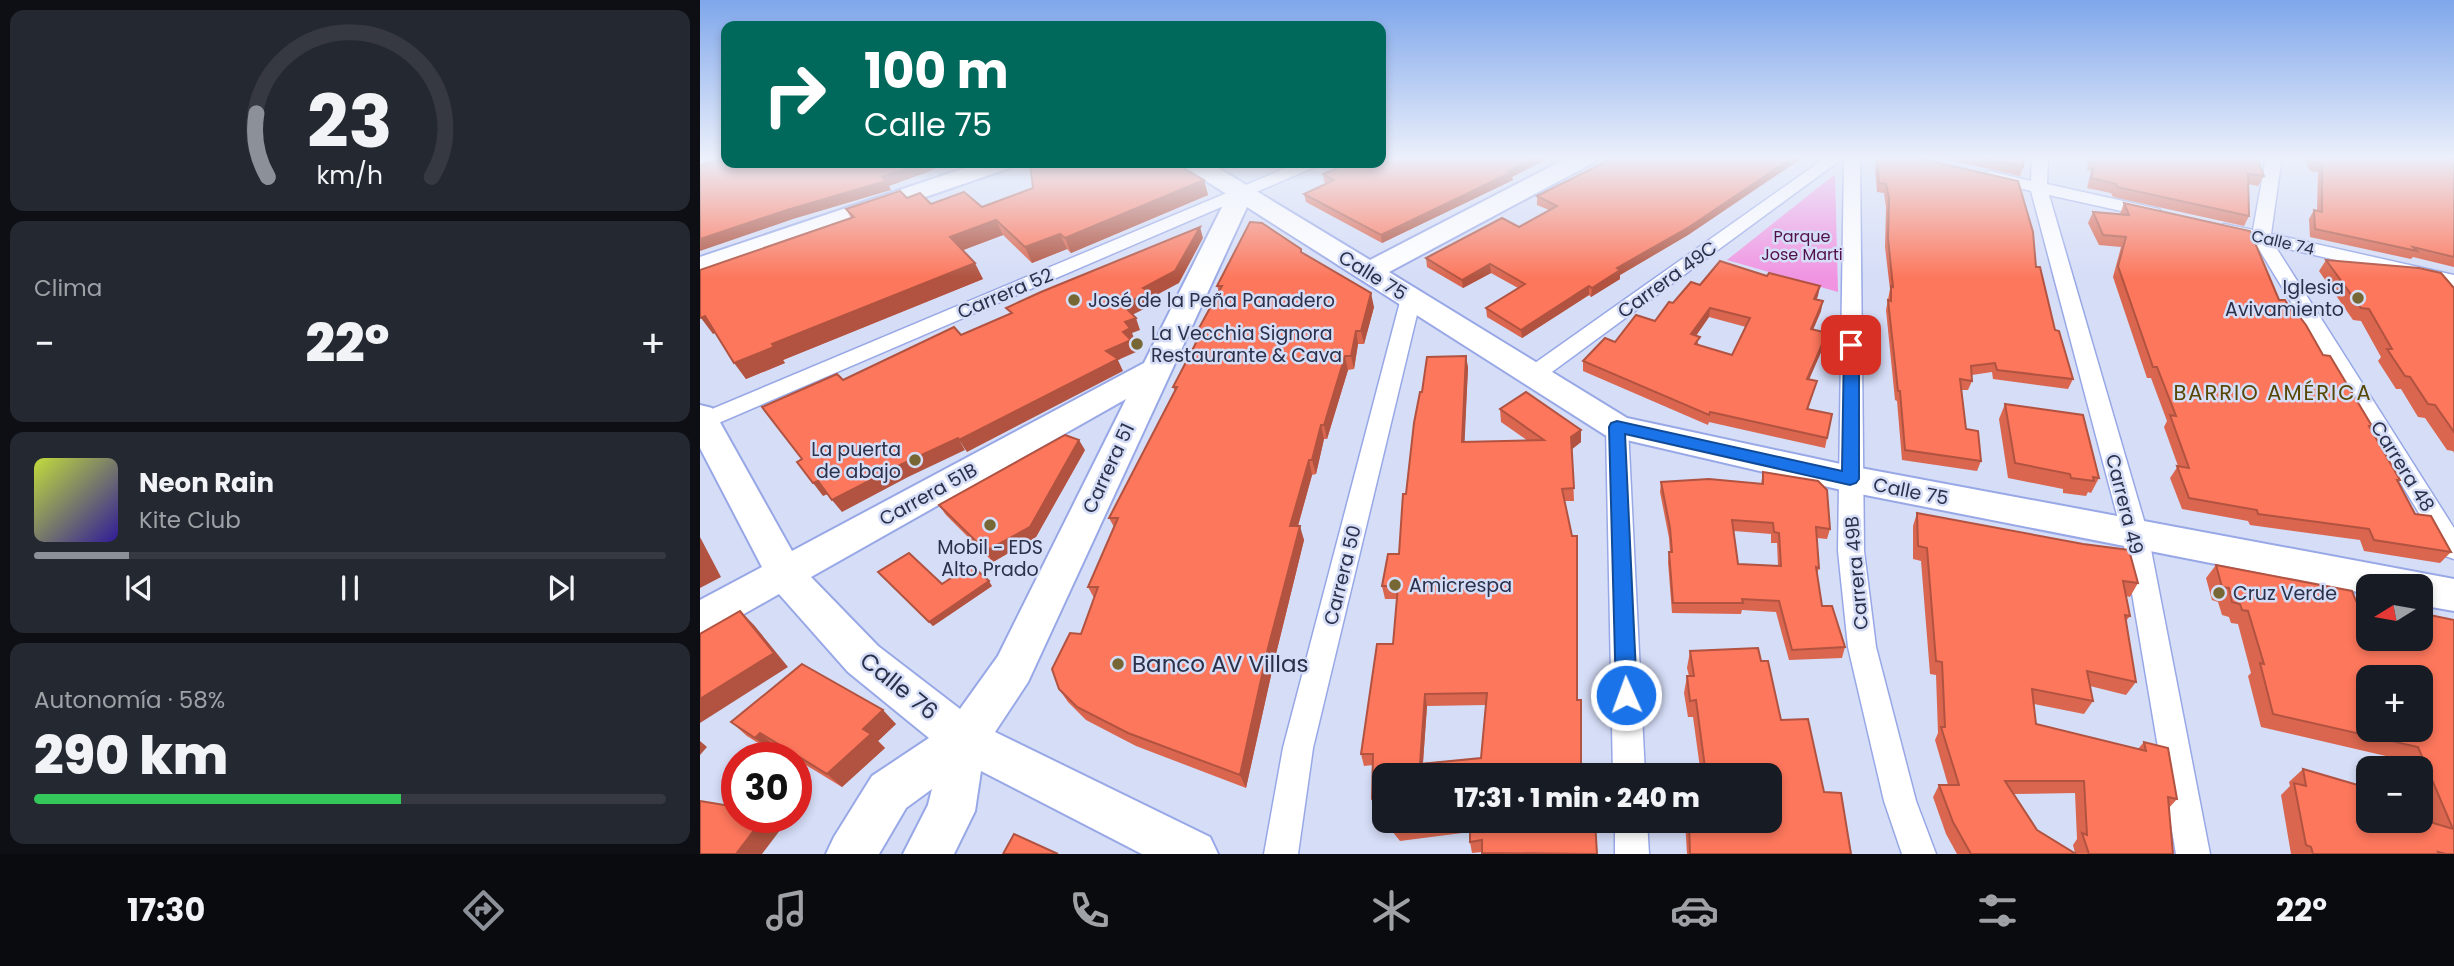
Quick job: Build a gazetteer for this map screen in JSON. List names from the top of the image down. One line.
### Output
{"streets":{"street":["Calle 74","Calle 75","Carrera 49C","Carrera 52","Carrera 48","Carrera 51","Carrera 51B","Carrera 49","Carrera 49B","Carrera 50","Calle 76"]},"crossings":[["Calle 74","Carrera 48"],["Calle 75","Carrera 49C"],["Calle 75","Carrera 49"],["Calle 75","Carrera 49B"],["Calle 75","Carrera 50"],["Carrera 52","Calle 76"],["Carrera 51","Carrera 51B"],["Carrera 51","Calle 76"],["Carrera 51B","Calle 76"]],"districts":["BARRIO AMÉRICA"],"parks":["Parque Jose Marti"],"places":["Iglesia Avivamiento","José de la Peña Panadero","La Vecchia Signora Restaurante & Cava","La puerta de abajo","Mobil - EDS Alto Prado","Amicrespa","Cruz Verde","Banco AV Villas"],"north":"left","page":{"turn":["100 m","Calle 75"],"tile":["Clima",["Autonomía · 58%","290 km"]],"heat":["−","22°","+"],"song":["Neon Rain","Kite Club"],"map_buttons":["+","−"],"limit":"30","trip":"17:31 · 1 min · 240 m","tabs":["17:30","22°"],"gauge":["23","km/h"]}}
